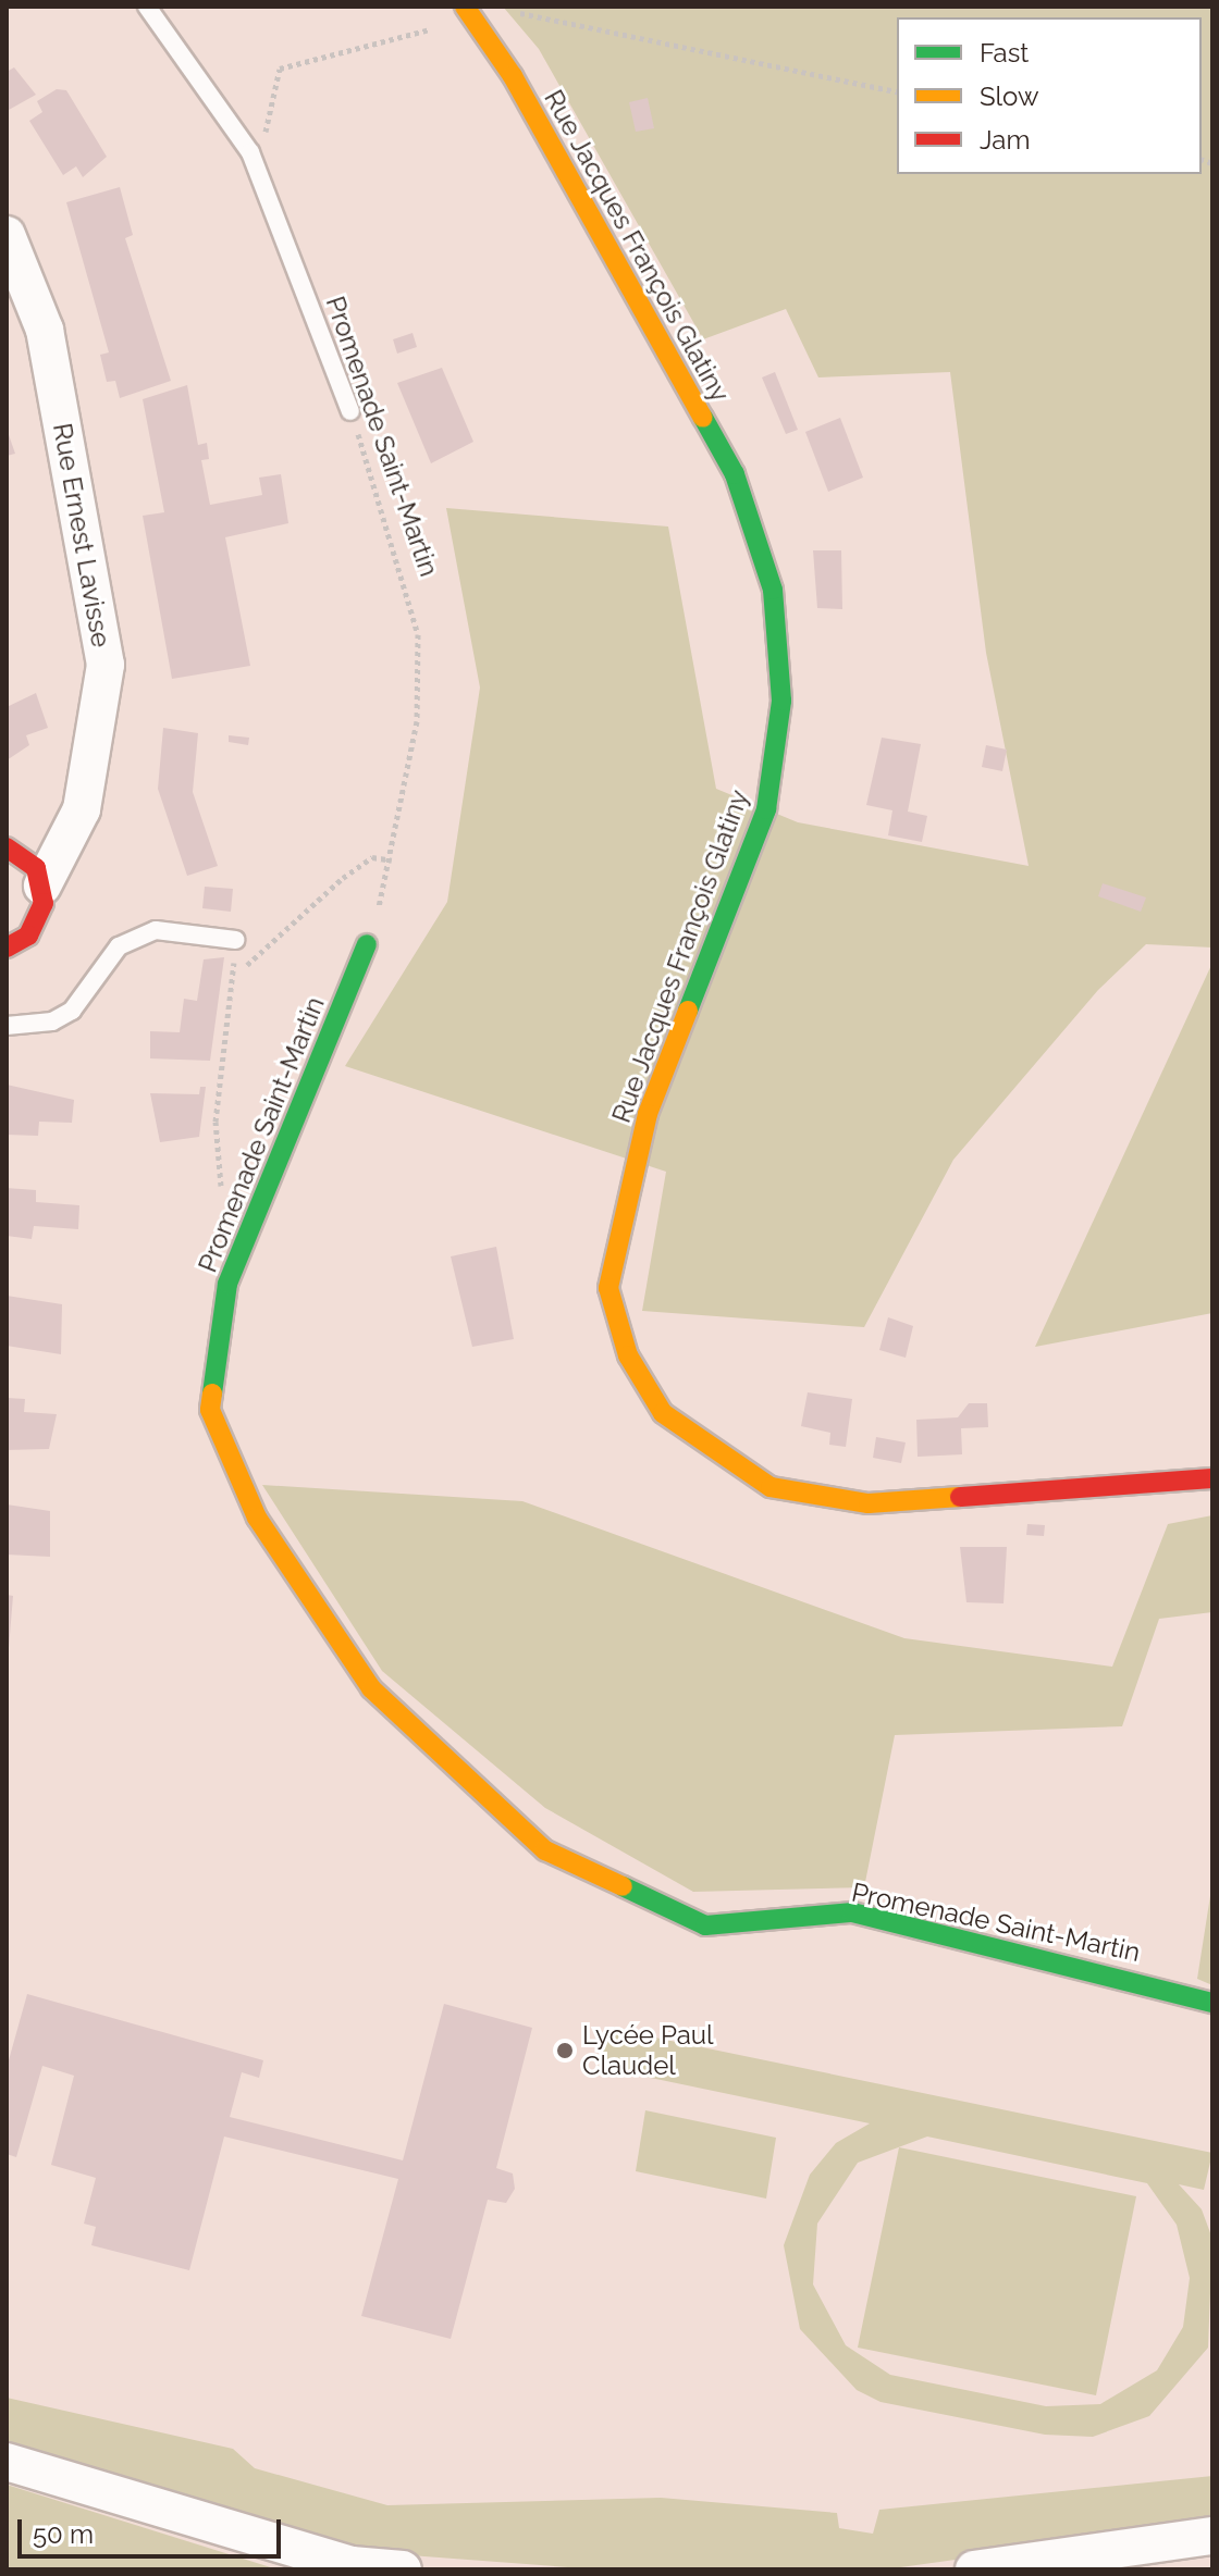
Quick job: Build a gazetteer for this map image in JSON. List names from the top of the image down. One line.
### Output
{"streets":{"main road":["Rue Jacques François Glatiny","Promenade Saint-Martin"],"street":["Rue Ernest Lavisse"]},"places":["Lycée Paul Claudel"],"legend":["Fast","Slow","Jam"],"scale_bar":"50 m"}
